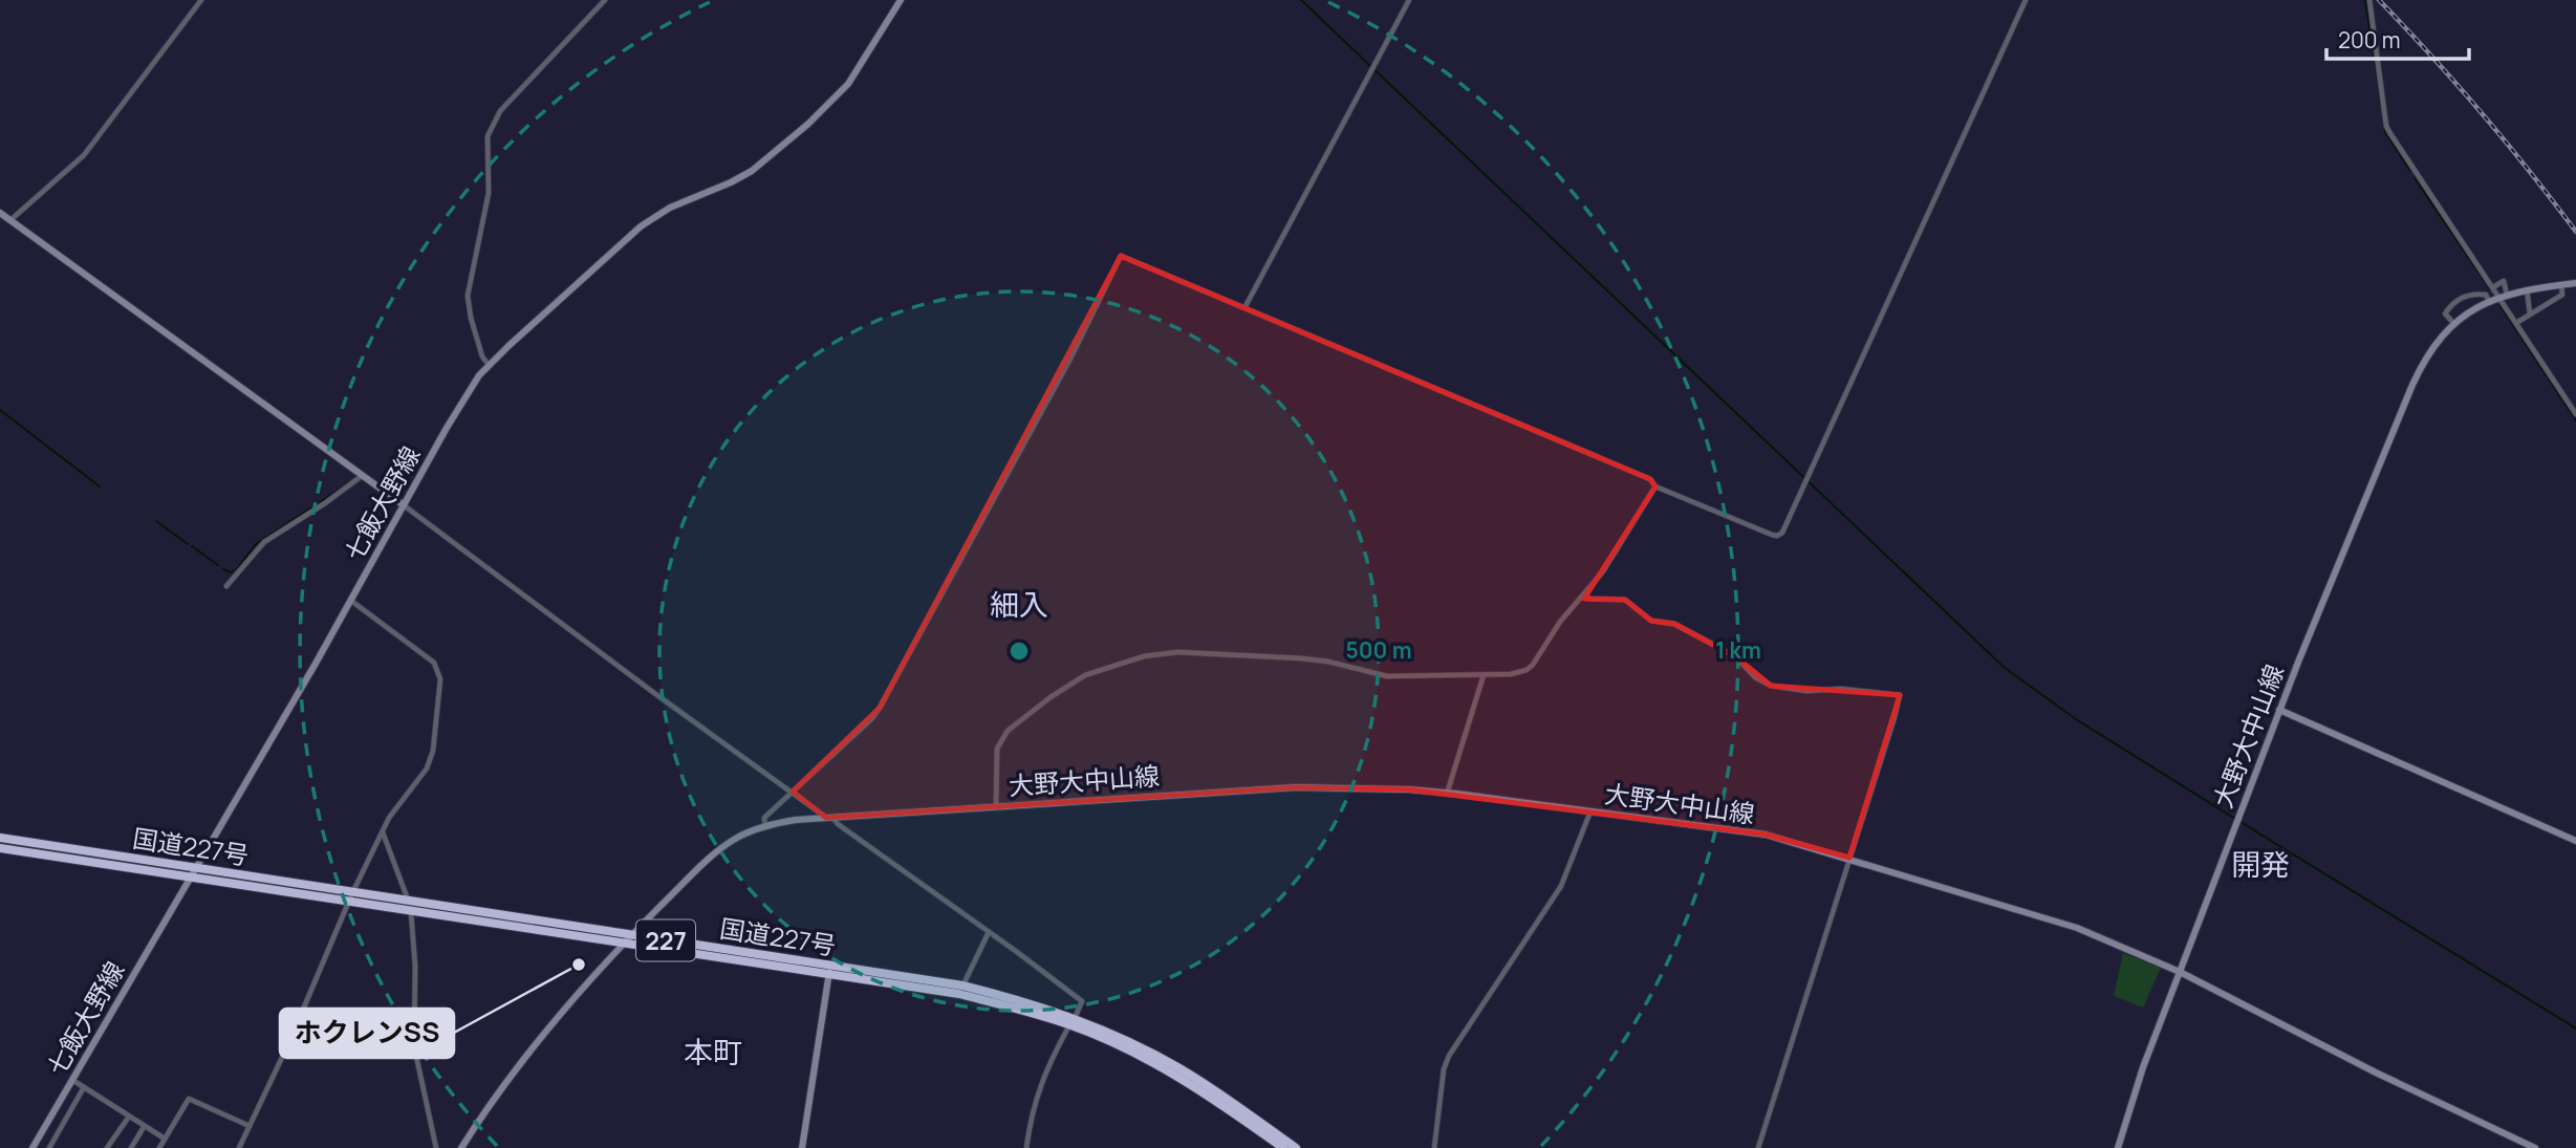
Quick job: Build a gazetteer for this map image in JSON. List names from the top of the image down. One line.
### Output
{"streets":{"highway":["国道227号","227"],"main road":["七飯大野線","大野大中山線"]},"crossings":[["七飯大野線","国道227号"],["大野大中山線","国道227号"]],"districts":["細入","開発","本町"],"places":["ホクレンSS"],"scale_bar":"200 m","rings":["500 m","1 km"]}
